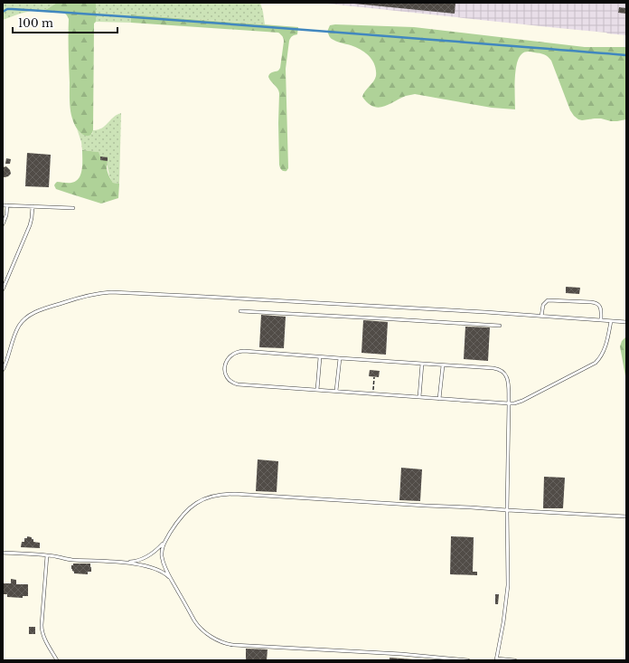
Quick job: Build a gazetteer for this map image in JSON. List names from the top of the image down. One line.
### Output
{"scale_bar":"100 m"}
